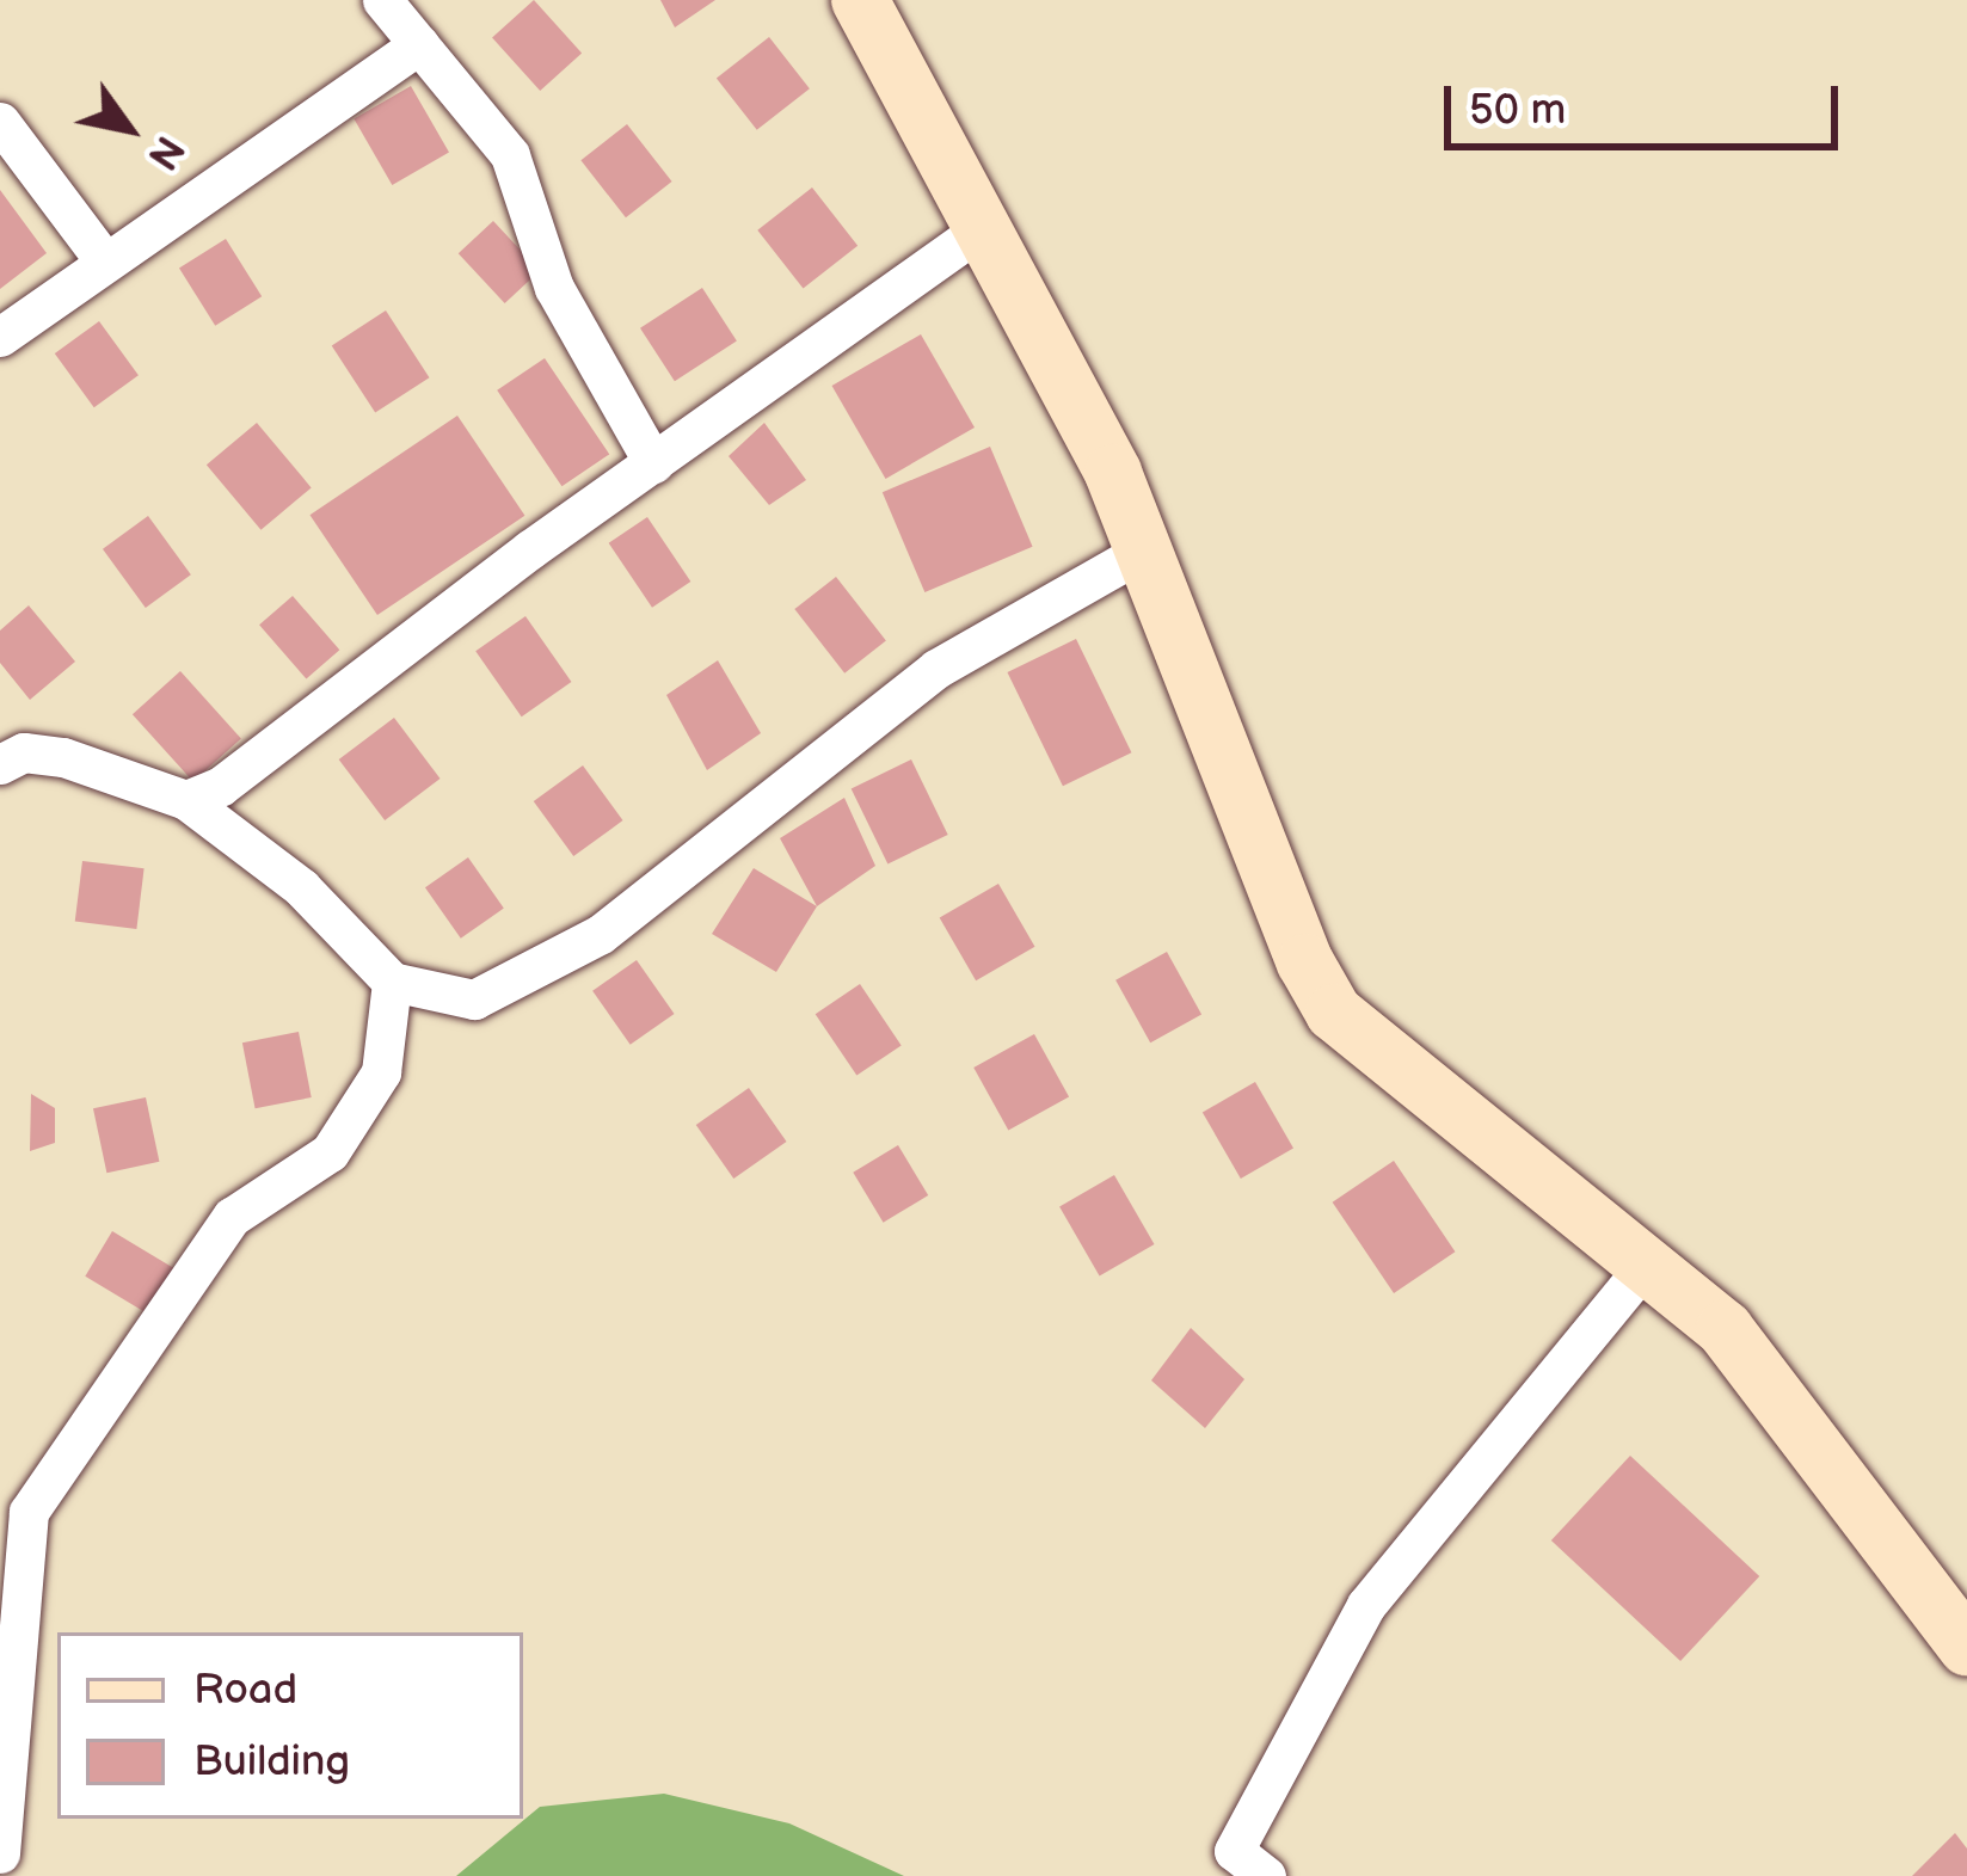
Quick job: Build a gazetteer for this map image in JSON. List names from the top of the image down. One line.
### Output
{"legend":["Road","Building"],"scale_bar":"50 m","north":"bottom right"}
